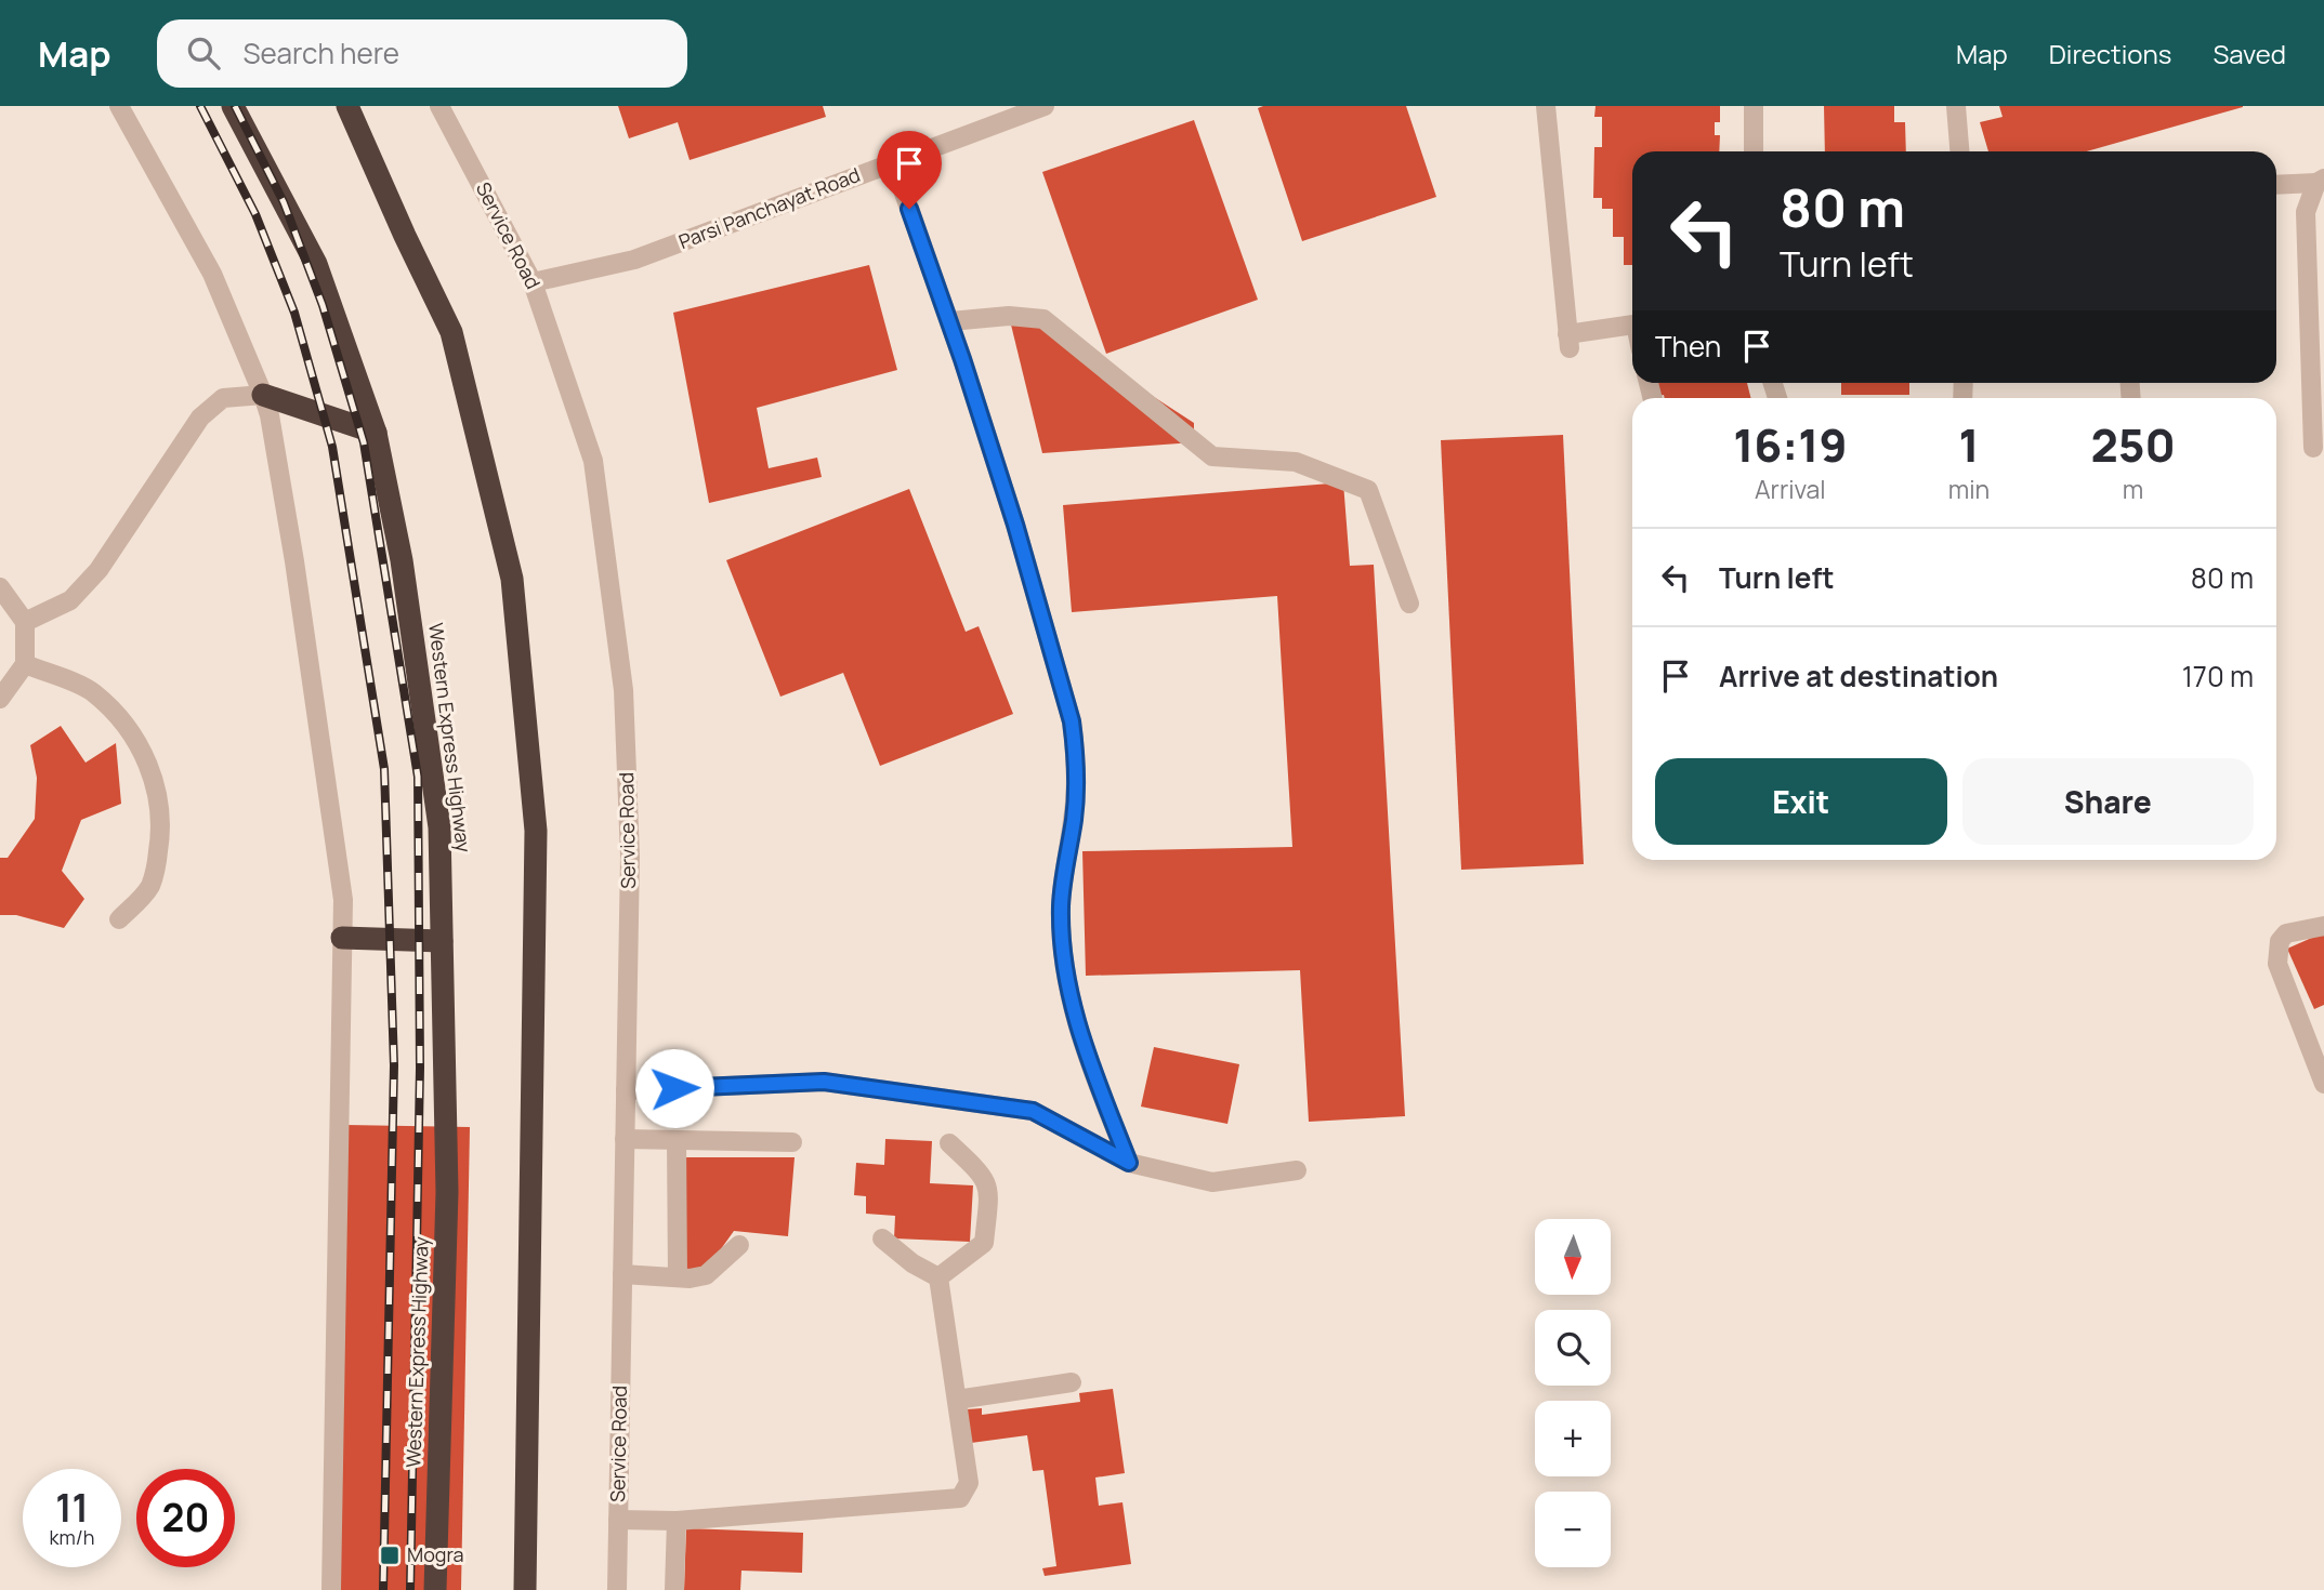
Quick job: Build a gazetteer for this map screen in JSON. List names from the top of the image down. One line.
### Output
{"streets":{"highway":["Western Express Highway"],"street":["Parsi Panchayat Road","Service Road"]},"crossings":[["Parsi Panchayat Road","Service Road"]],"places":{"transit":["Mogra"]},"north":"bottom","page":{"header":"Map","search":"Search here","nav":["Map","Directions","Saved"],"turn":["80 m","Turn left"],"then":"Then","eta":["16:19","Arrival","1","min","250","m"],"list":[{"name":"Turn left","value":"80 m"},{"name":"Arrive at destination","value":"170 m"}],"buttons":["Exit","Share"],"map_buttons":["+","−"],"speed":"11 km/h","limit":"20"}}
